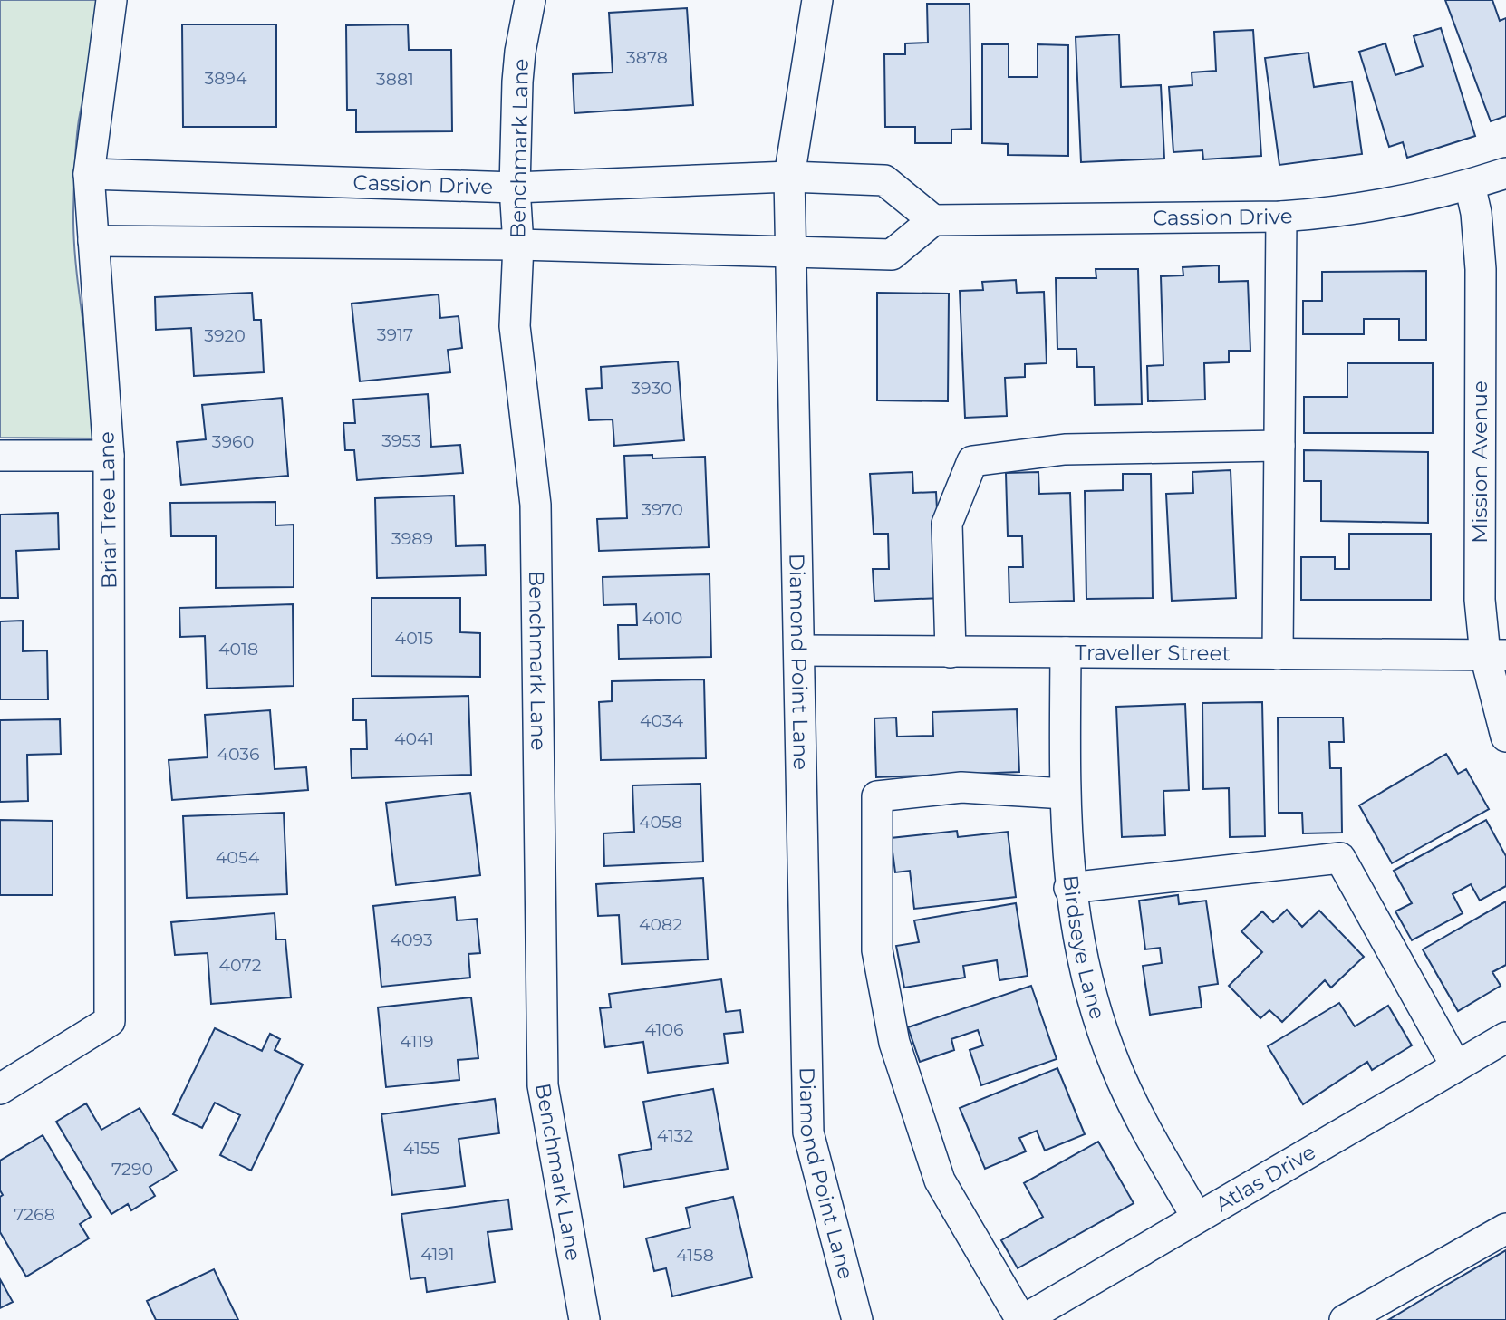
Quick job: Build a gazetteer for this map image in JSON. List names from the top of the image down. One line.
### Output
{"streets":{"street":["Benchmark Lane","Cassion Drive","Mission Avenue","Briar Tree Lane","Traveller Street","Diamond Point Lane","Birdseye Lane","Atlas Drive"]},"crossings":[["Benchmark Lane","Cassion Drive"],["Cassion Drive","Mission Avenue"],["Cassion Drive","Briar Tree Lane"],["Cassion Drive","Diamond Point Lane"],["Mission Avenue","Traveller Street"],["Traveller Street","Diamond Point Lane"],["Traveller Street","Birdseye Lane"],["Birdseye Lane","Atlas Drive"]],"house_numbers":["3878","3894","3881","3917","3920","3930","3953","3960","3970","3989","4010","4015","4018","4034","4041","4036","4058","4054","4082","4093","4072","4106","4119","4132","4155","7290","7268","4191","4158"]}
